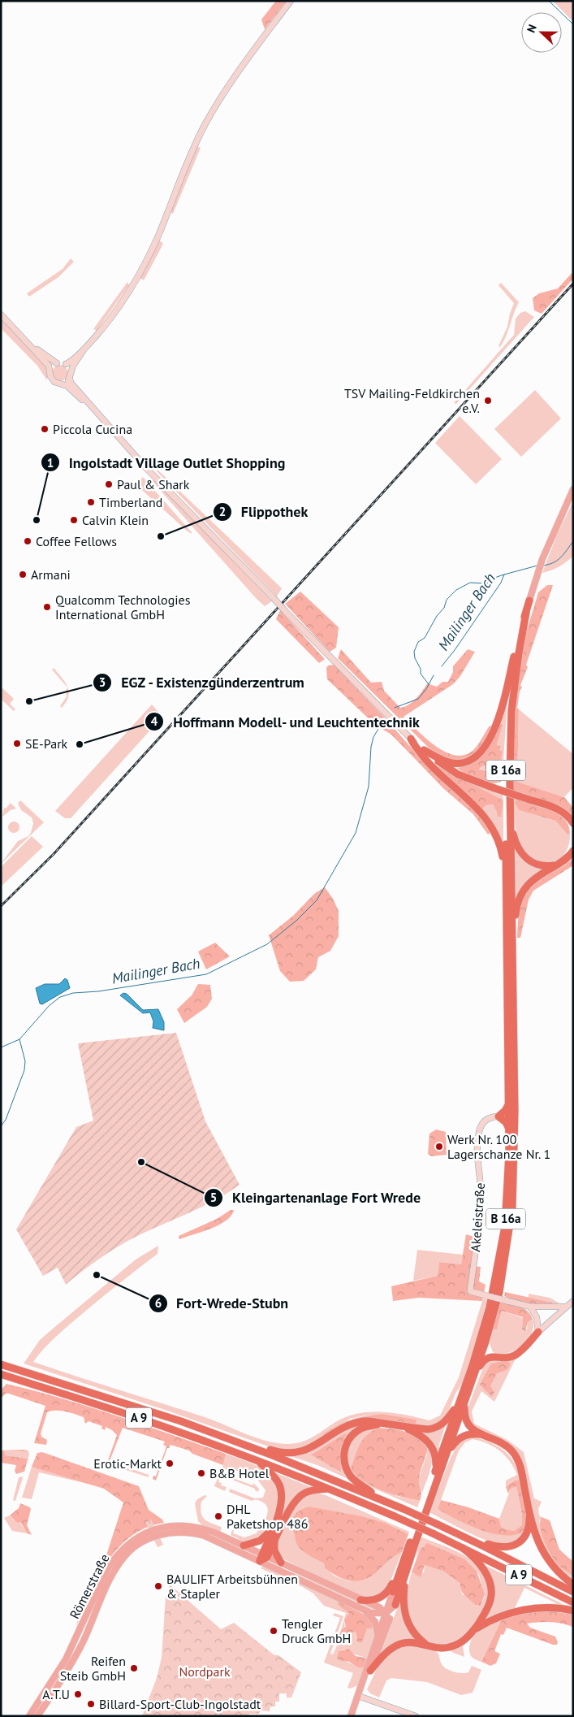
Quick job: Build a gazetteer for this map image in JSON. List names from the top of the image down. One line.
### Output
{"streets":{"highway":["B 16a","A 9"],"main road":["Akeleistraße","Römerstraße"]},"crossings":[["B 16a","A 9"],["B 16a","Römerstraße"],["A 9","Römerstraße"]],"water":["Mailinger Bach"],"parks":["Nordpark"],"places":["TSV Mailing-Feldkirchen e.V.","Piccola Cucina","Paul & Shark","Timberland","Ingolstadt Village Outlet Shopping","Calvin Klein","Flippothek","Coffee Fellows","Armani","Qualcomm Technologies International GmbH","EGZ - Existenzgünderzentrum","SE-Park","Hoffmann Modell- und Leuchtentechnik","Werk Nr. 100 Lagerschanze Nr. 1","Kleingartenanlage Fort Wrede","Fort-Wrede-Stubn","Erotic-Markt","B&B Hotel","DHL Paketshop 486","BAULIFT Arbeitsbühnen & Stapler","Tengler Druck GmbH","Reifen Steib GmbH","A.T.U","Billard-Sport-Club-Ingolstadt"],"north":"left"}
